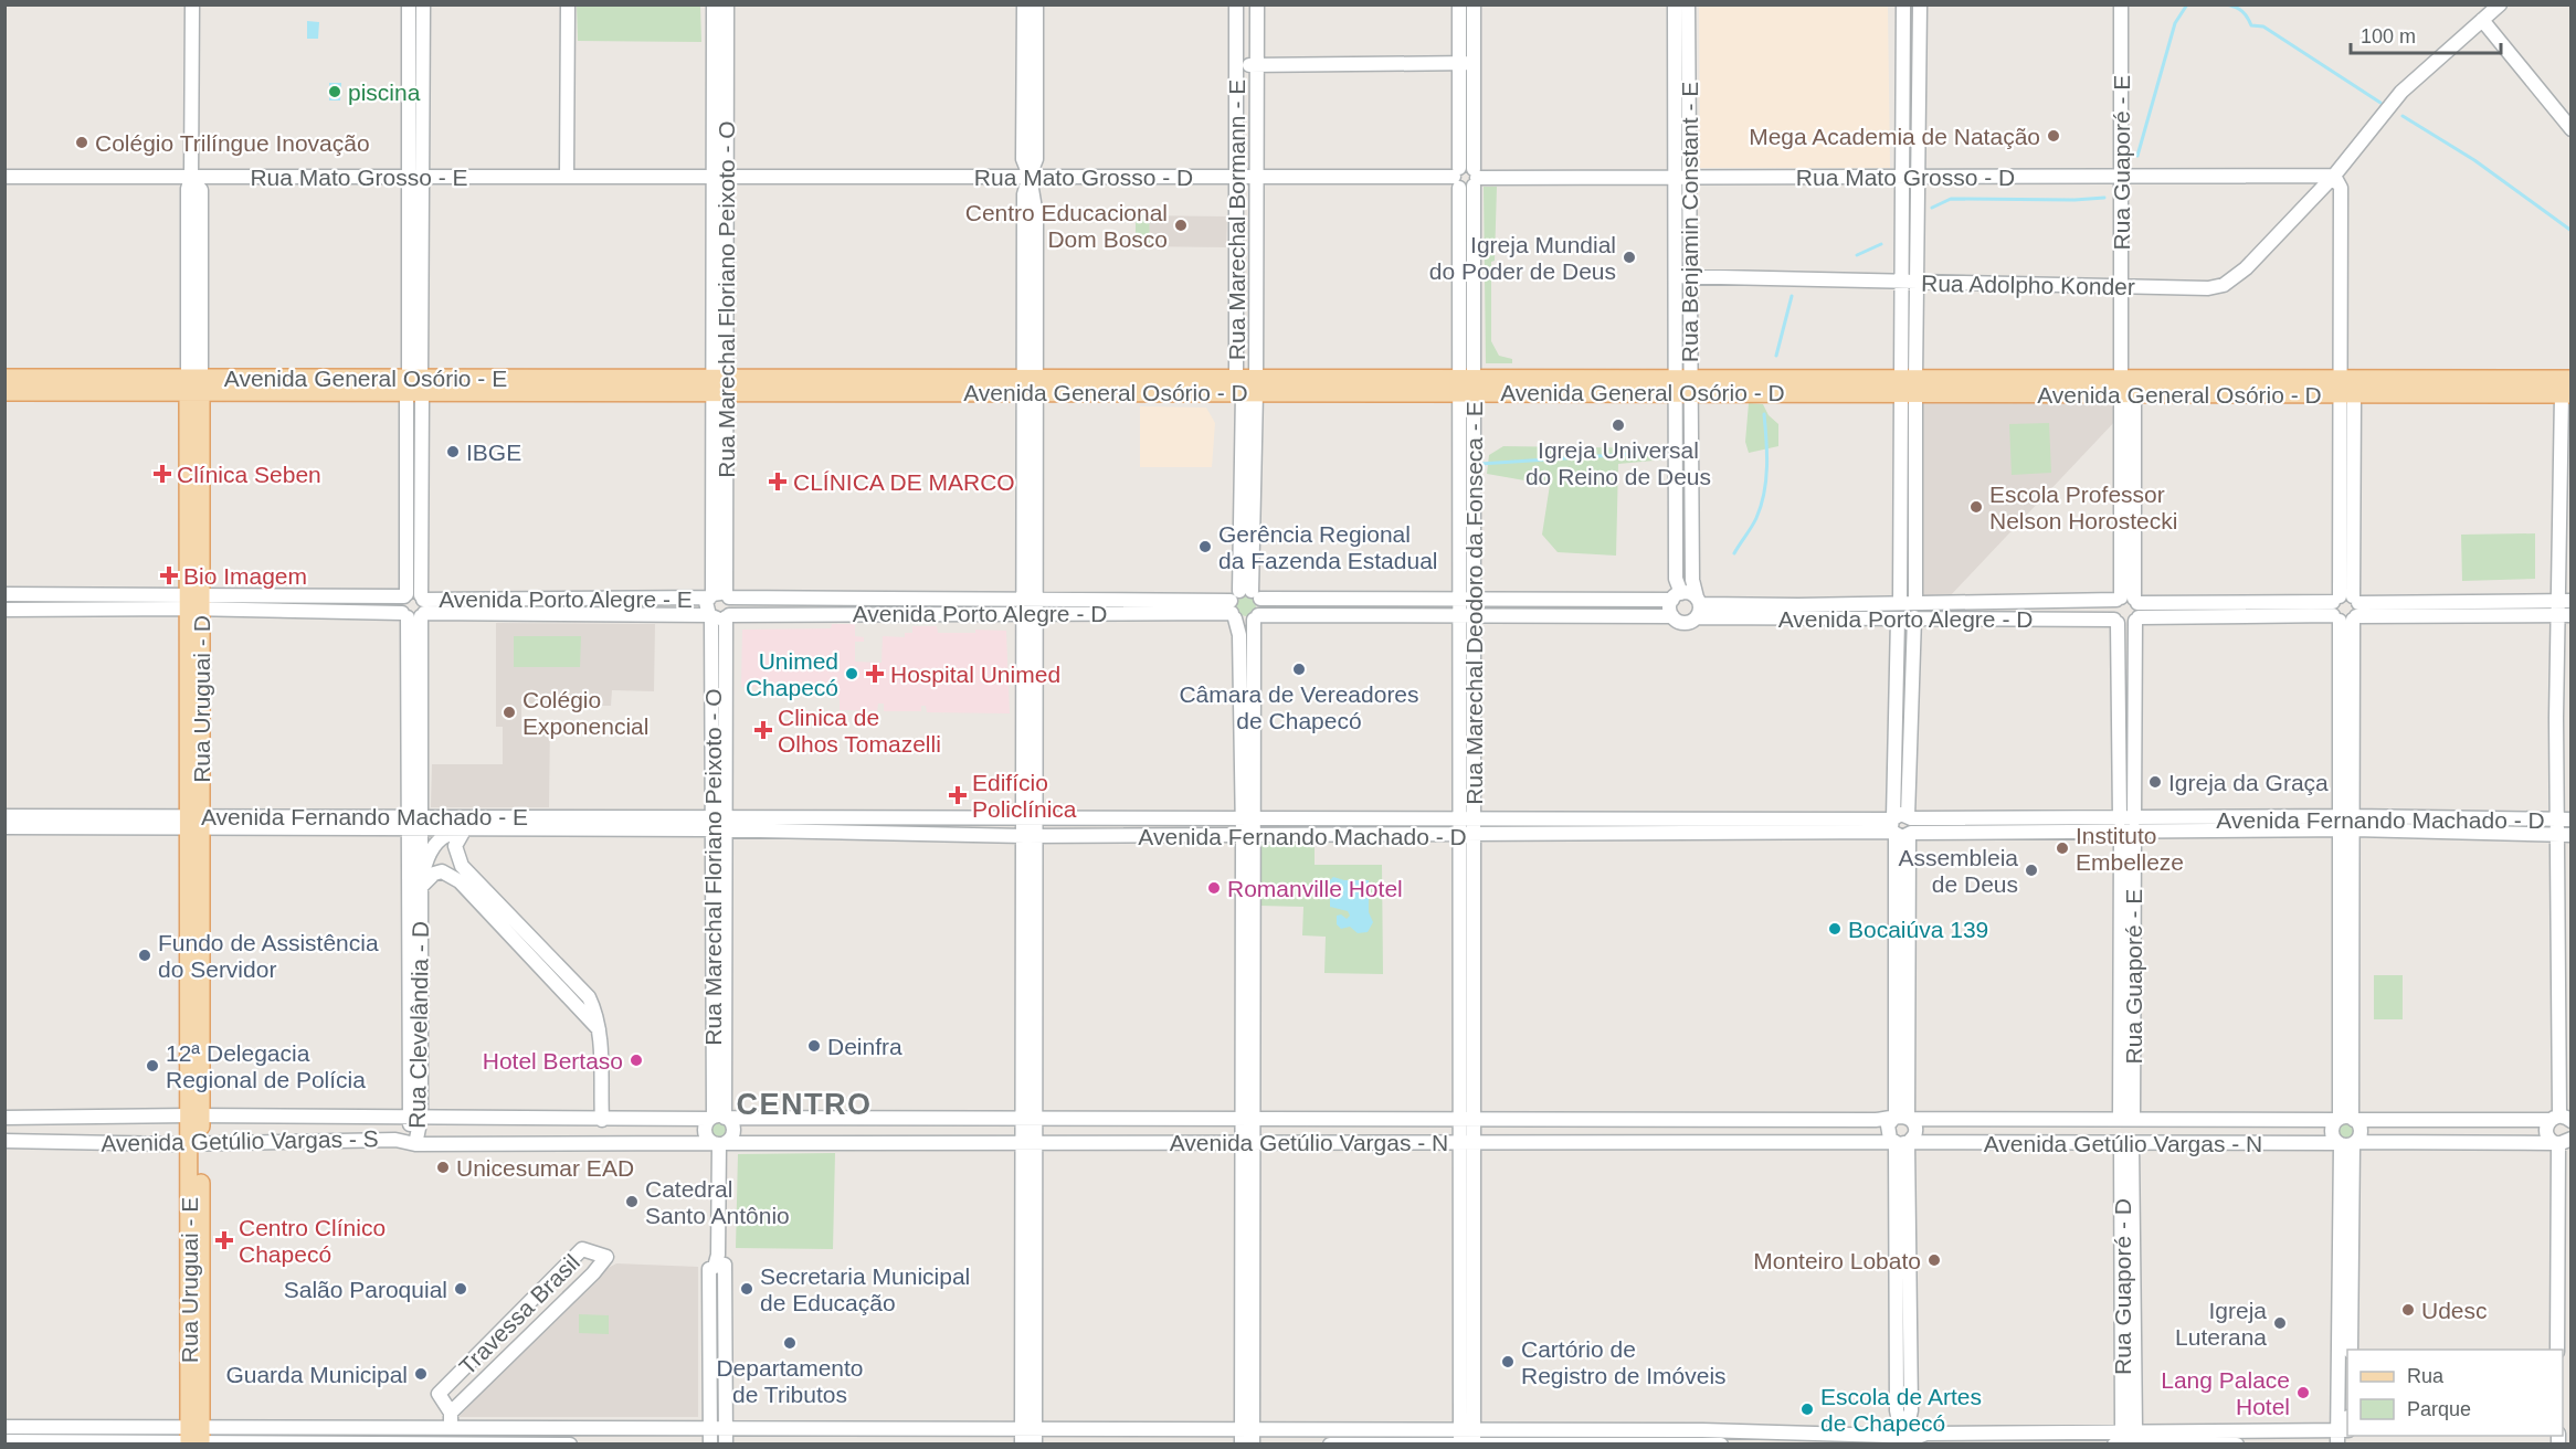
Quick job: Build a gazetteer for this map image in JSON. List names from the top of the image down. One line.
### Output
{"streets":{"main road":["Avenida General Osório - E","Avenida General Osório - D","Rua Uruguai - D","Rua Uruguai - E"],"street":["Rua Guaporé - E","Rua Mato Grosso - E","Rua Mato Grosso - D","Rua Marechal Bormann - E","Rua Benjamin Constant - E","Rua Adolpho Konder","Rua Marechal Floriano Peixoto - O","Avenida Porto Alegre - E","Rua Marechal Deodoro da Fonseca - E","Avenida Porto Alegre - D","Avenida Fernando Machado - E","Avenida Fernando Machado - D","Rua Clevelândia - D","Avenida Getúlio Vargas - S","Avenida Getúlio Vargas - N","Rua Guaporé - D","Travessa Brasil"]},"crossings":[["Rua Guaporé - E","Rua Mato Grosso - D"],["Rua Guaporé - E","Rua Adolpho Konder"],["Rua Guaporé - E","Avenida General Osório - D"],["Rua Guaporé - E","Avenida Porto Alegre - D"],["Rua Guaporé - E","Avenida Fernando Machado - D"],["Rua Guaporé - E","Avenida Getúlio Vargas - N"],["Rua Mato Grosso - E","Rua Mato Grosso - D"],["Rua Mato Grosso - E","Rua Marechal Floriano Peixoto - O"],["Rua Mato Grosso - E","Rua Uruguai - D"],["Rua Mato Grosso - E","Rua Clevelândia - D"],["Rua Mato Grosso - D","Rua Marechal Bormann - E"],["Rua Mato Grosso - D","Rua Benjamin Constant - E"],["Rua Mato Grosso - D","Rua Adolpho Konder"],["Rua Mato Grosso - D","Rua Marechal Floriano Peixoto - O"],["Rua Mato Grosso - D","Rua Marechal Deodoro da Fonseca - E"],["Rua Marechal Bormann - E","Avenida General Osório - D"],["Rua Marechal Bormann - E","Avenida Porto Alegre - D"],["Rua Marechal Bormann - E","Avenida Fernando Machado - D"],["Rua Marechal Bormann - E","Avenida Getúlio Vargas - N"],["Rua Benjamin Constant - E","Rua Adolpho Konder"],["Rua Benjamin Constant - E","Avenida General Osório - D"],["Rua Benjamin Constant - E","Avenida Porto Alegre - D"],["Rua Marechal Floriano Peixoto - O","Avenida General Osório - E"],["Rua Marechal Floriano Peixoto - O","Avenida General Osório - D"],["Rua Marechal Floriano Peixoto - O","Avenida Porto Alegre - E"],["Rua Marechal Floriano Peixoto - O","Avenida Porto Alegre - D"],["Rua Marechal Floriano Peixoto - O","Avenida Fernando Machado - E"],["Rua Marechal Floriano Peixoto - O","Avenida Fernando Machado - D"],["Rua Marechal Floriano Peixoto - O","Avenida Getúlio Vargas - S"],["Rua Marechal Floriano Peixoto - O","Avenida Getúlio Vargas - N"],["Avenida General Osório - E","Avenida General Osório - D"],["Avenida General Osório - E","Rua Uruguai - D"],["Avenida General Osório - E","Rua Clevelândia - D"],["Avenida General Osório - D","Rua Marechal Deodoro da Fonseca - E"],["Avenida Porto Alegre - E","Avenida Porto Alegre - D"],["Avenida Porto Alegre - E","Rua Uruguai - D"],["Avenida Porto Alegre - E","Rua Clevelândia - D"],["Rua Marechal Deodoro da Fonseca - E","Avenida Porto Alegre - D"],["Rua Marechal Deodoro da Fonseca - E","Avenida Fernando Machado - D"],["Rua Marechal Deodoro da Fonseca - E","Avenida Getúlio Vargas - N"],["Rua Uruguai - D","Avenida Fernando Machado - E"],["Rua Uruguai - D","Avenida Getúlio Vargas - S"],["Rua Uruguai - D","Rua Uruguai - E"],["Avenida Fernando Machado - E","Avenida Fernando Machado - D"],["Avenida Fernando Machado - E","Rua Clevelândia - D"],["Rua Clevelândia - D","Avenida Getúlio Vargas - S"],["Avenida Getúlio Vargas - S","Avenida Getúlio Vargas - N"],["Avenida Getúlio Vargas - S","Rua Uruguai - E"],["Avenida Getúlio Vargas - N","Rua Guaporé - D"]],"districts":["CENTRO"],"places":{"other":["piscina","Mega Academia de Natação","Colégio Trilíngue Inovação","Centro Educacional Dom Bosco","Igreja Mundial do Poder de Deus","Igreja Universal do Reino de Deus","IBGE","Escola Professor Nelson Horostecki","Gerência Regional da Fazenda Estadual","Câmara de Vereadores de Chapecó","Unimed Chapecó","Colégio Exponencial","Igreja da Graça","Instituto Embelleze","Assembleia de Deus","Romanville Hotel","Bocaiúva 139","Fundo de Assistência do Servidor","Deinfra","Hotel Bertaso","12ª Delegacia Regional de Polícia","Unicesumar EAD","Catedral Santo Antônio","Monteiro Lobato","Salão Paroquial","Secretaria Municipal de Educação","Udesc","Igreja Luterana","Departamento de Tributos","Cartório de Registro de Imóveis","Guarda Municipal","Lang Palace Hotel","Escola de Artes de Chapecó"],"health":["Clínica Seben","CLÍNICA DE MARCO","Bio Imagem","Hospital Unimed","Clinica de Olhos Tomazelli","Edifício Policlínica","Centro Clínico Chapecó"]},"legend":["Rua","Parque"],"scale_bar":"100 m"}
